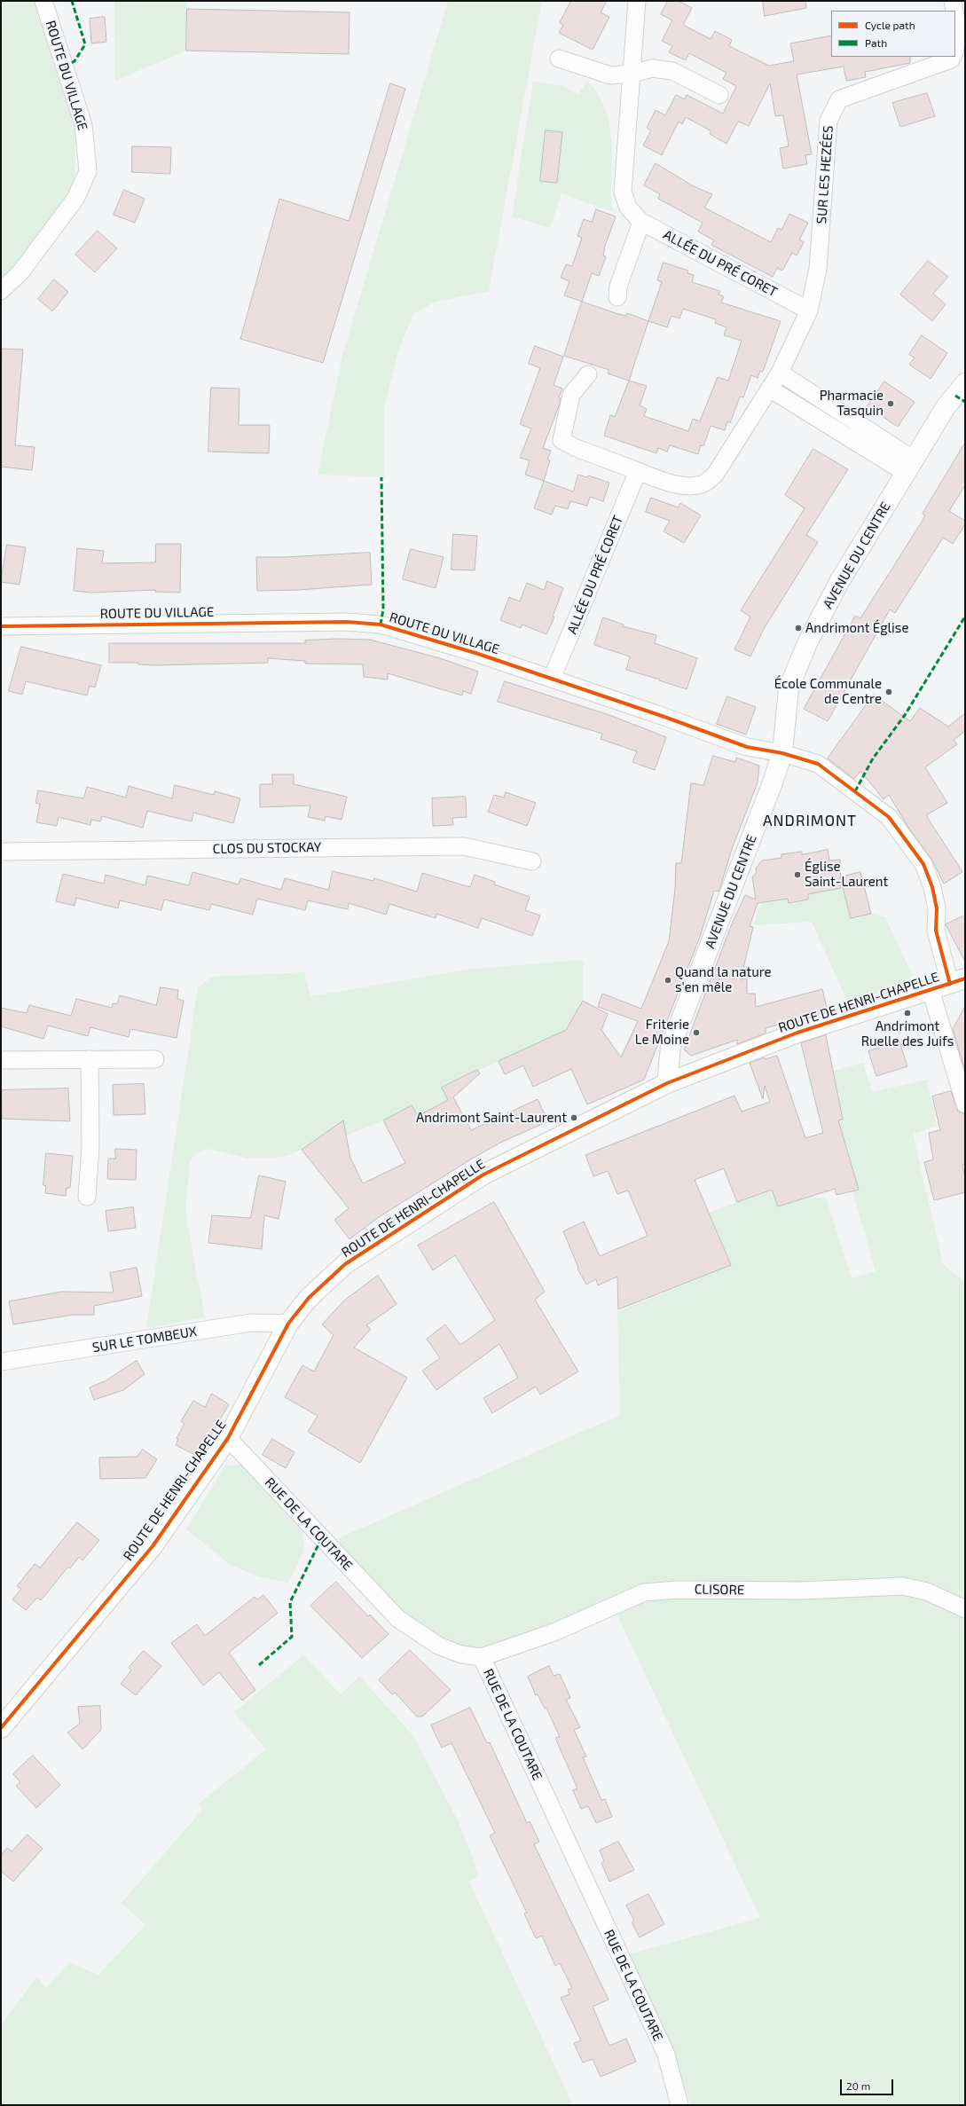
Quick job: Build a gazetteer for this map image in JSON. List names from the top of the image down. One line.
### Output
{"streets":{"street":["ROUTE DU VILLAGE","SUR LES HEZÉES","ALLÉE DU PRÉ CORET","AVENUE DU CENTRE","CLOS DU STOCKAY","ROUTE DE HENRI-CHAPELLE","SUR LE TOMBEUX","RUE DE LA COUTARE","CLISORE"]},"crossings":[["ROUTE DU VILLAGE","ALLÉE DU PRÉ CORET"],["ROUTE DU VILLAGE","AVENUE DU CENTRE"],["ROUTE DU VILLAGE","ROUTE DE HENRI-CHAPELLE"],["SUR LES HEZÉES","ALLÉE DU PRÉ CORET"],["AVENUE DU CENTRE","ROUTE DE HENRI-CHAPELLE"],["ROUTE DE HENRI-CHAPELLE","SUR LE TOMBEUX"],["ROUTE DE HENRI-CHAPELLE","RUE DE LA COUTARE"],["RUE DE LA COUTARE","CLISORE"]],"districts":["ANDRIMONT"],"places":["Pharmacie Tasquin","Andrimont Église","École Communale de Centre","Église Saint-Laurent","Quand la nature s'en mêle","Andrimont Ruelle des Juifs","Friterie Le Moine","Andrimont Saint-Laurent"],"legend":["Cycle path","Path"],"scale_bar":"20 m"}
